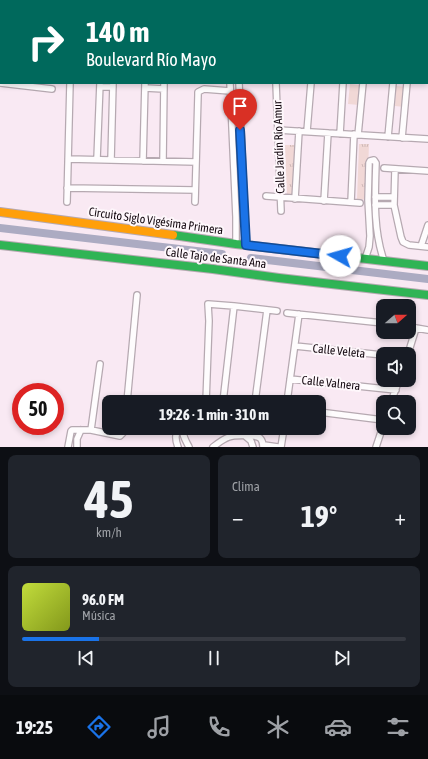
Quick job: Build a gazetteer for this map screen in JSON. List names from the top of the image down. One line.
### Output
{"streets":{"main road":["Circuito Siglo Vigésima Primera","Calle Tajo de Santa Ana"],"street":["Calle Jardín Río Amur","Calle Veleta","Calle Valnera"]},"north":"right","page":{"turn":["140 m","Boulevard Río Mayo"],"limit":"50","trip":"19:26 · 1 min · 310 m","tile":[["45","km/h"],"Clima"],"heat":["−","19°","+"],"song":["96.0 FM","Música"],"tabs":"19:25"}}
